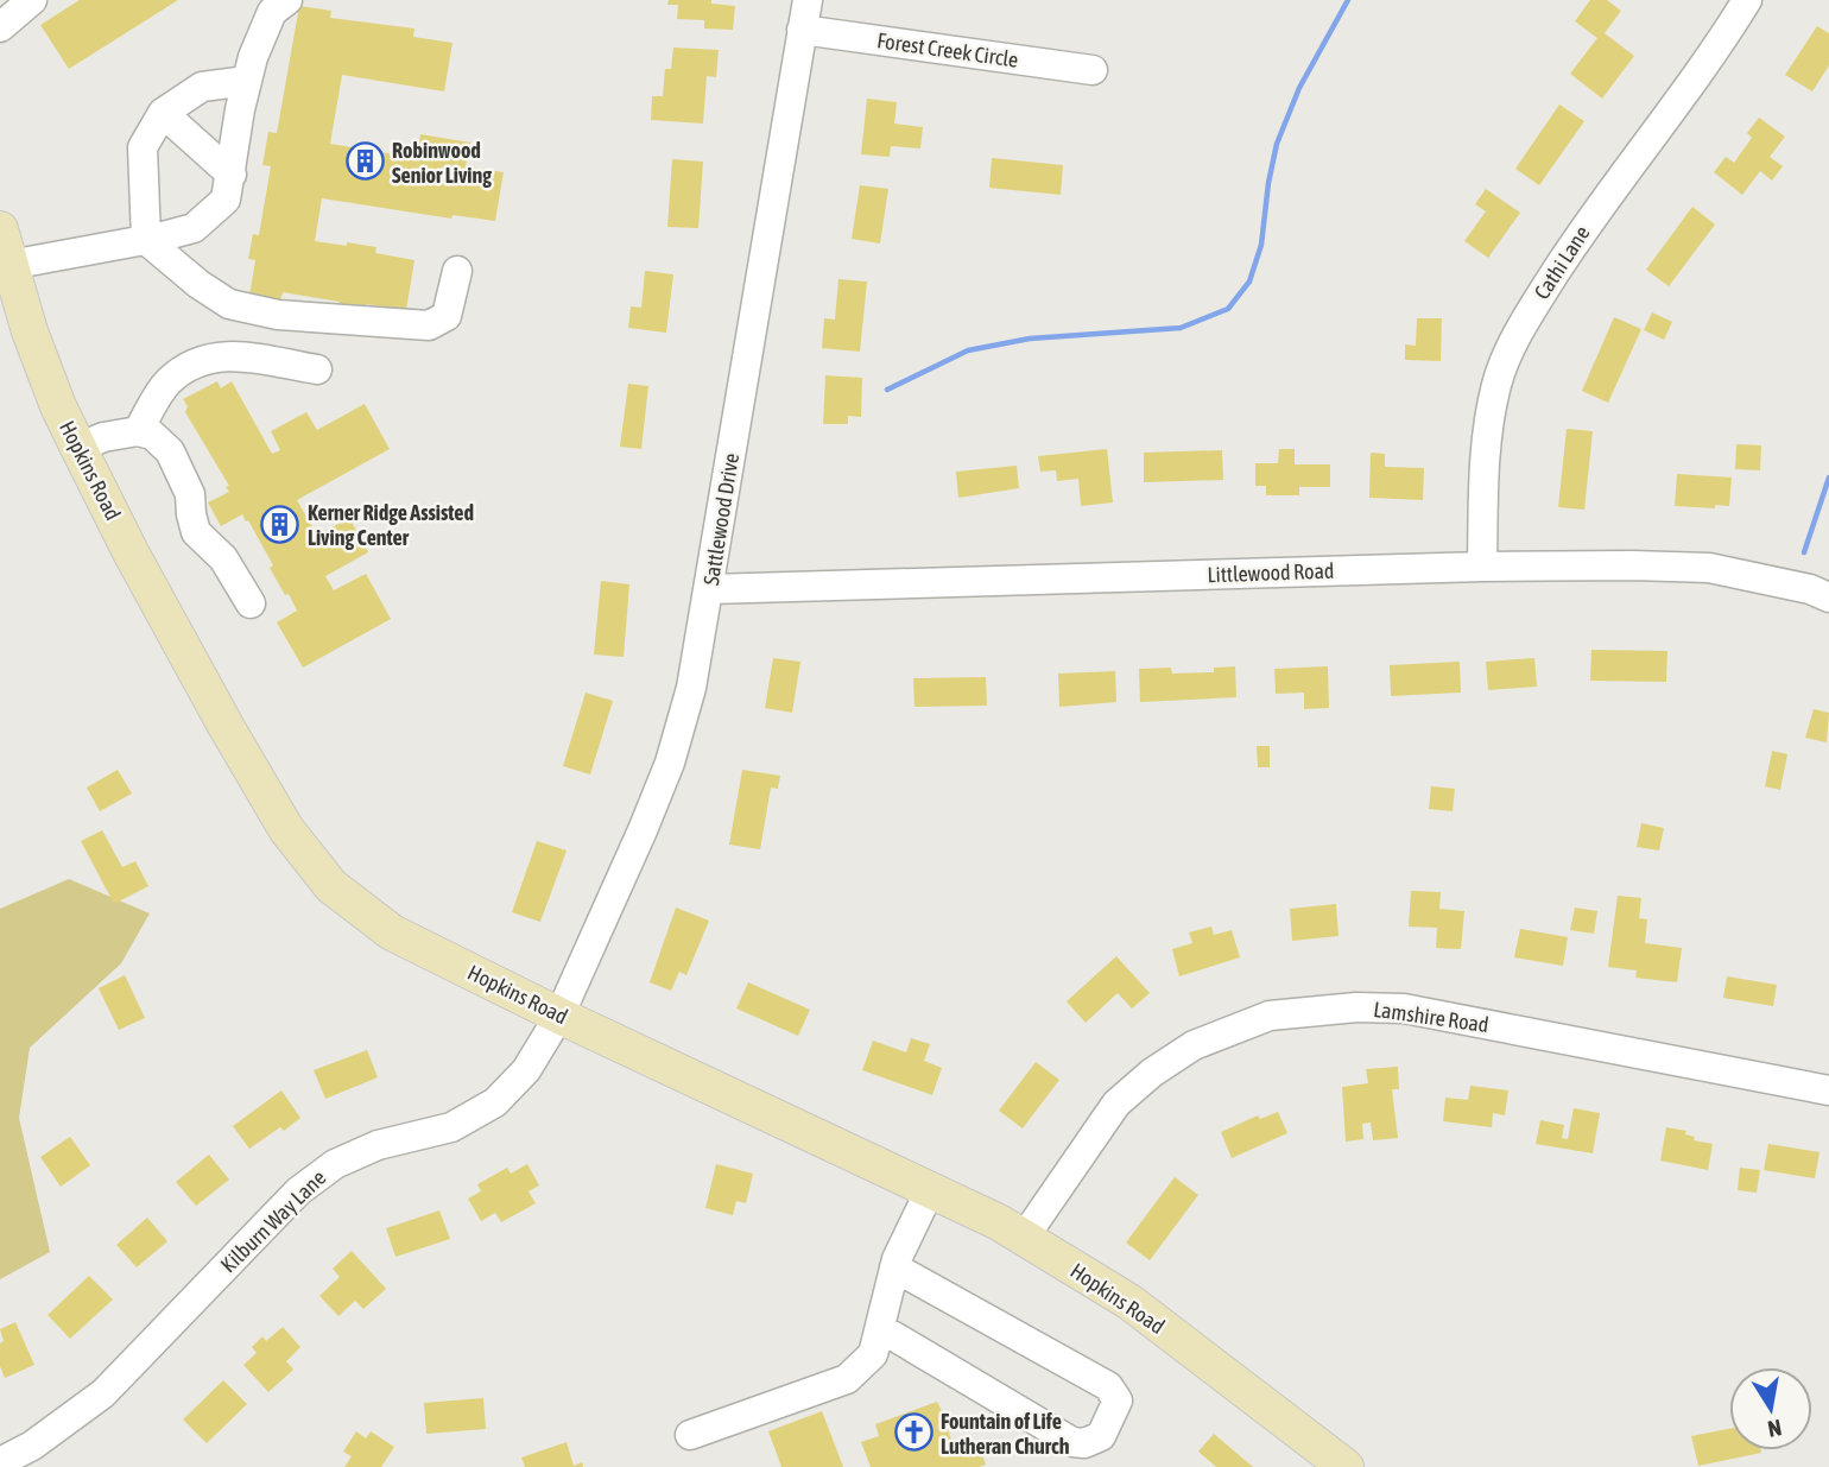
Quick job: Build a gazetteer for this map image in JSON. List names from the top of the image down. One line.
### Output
{"streets":{"main road":["Hopkins Road"],"street":["Forest Creek Circle","Cathi Lane","Sattlewood Drive","Littlewood Road","Lamshire Road","Kilburn Way Lane"]},"crossings":[["Forest Creek Circle","Sattlewood Drive"],["Cathi Lane","Littlewood Road"],["Hopkins Road","Sattlewood Drive"],["Hopkins Road","Lamshire Road"],["Hopkins Road","Kilburn Way Lane"],["Sattlewood Drive","Littlewood Road"],["Sattlewood Drive","Kilburn Way Lane"]],"places":{"building":["Robinwood Senior Living","Kerner Ridge Assisted Living Center"],"church":["Fountain of Life Lutheran Church"]},"north":"bottom"}
